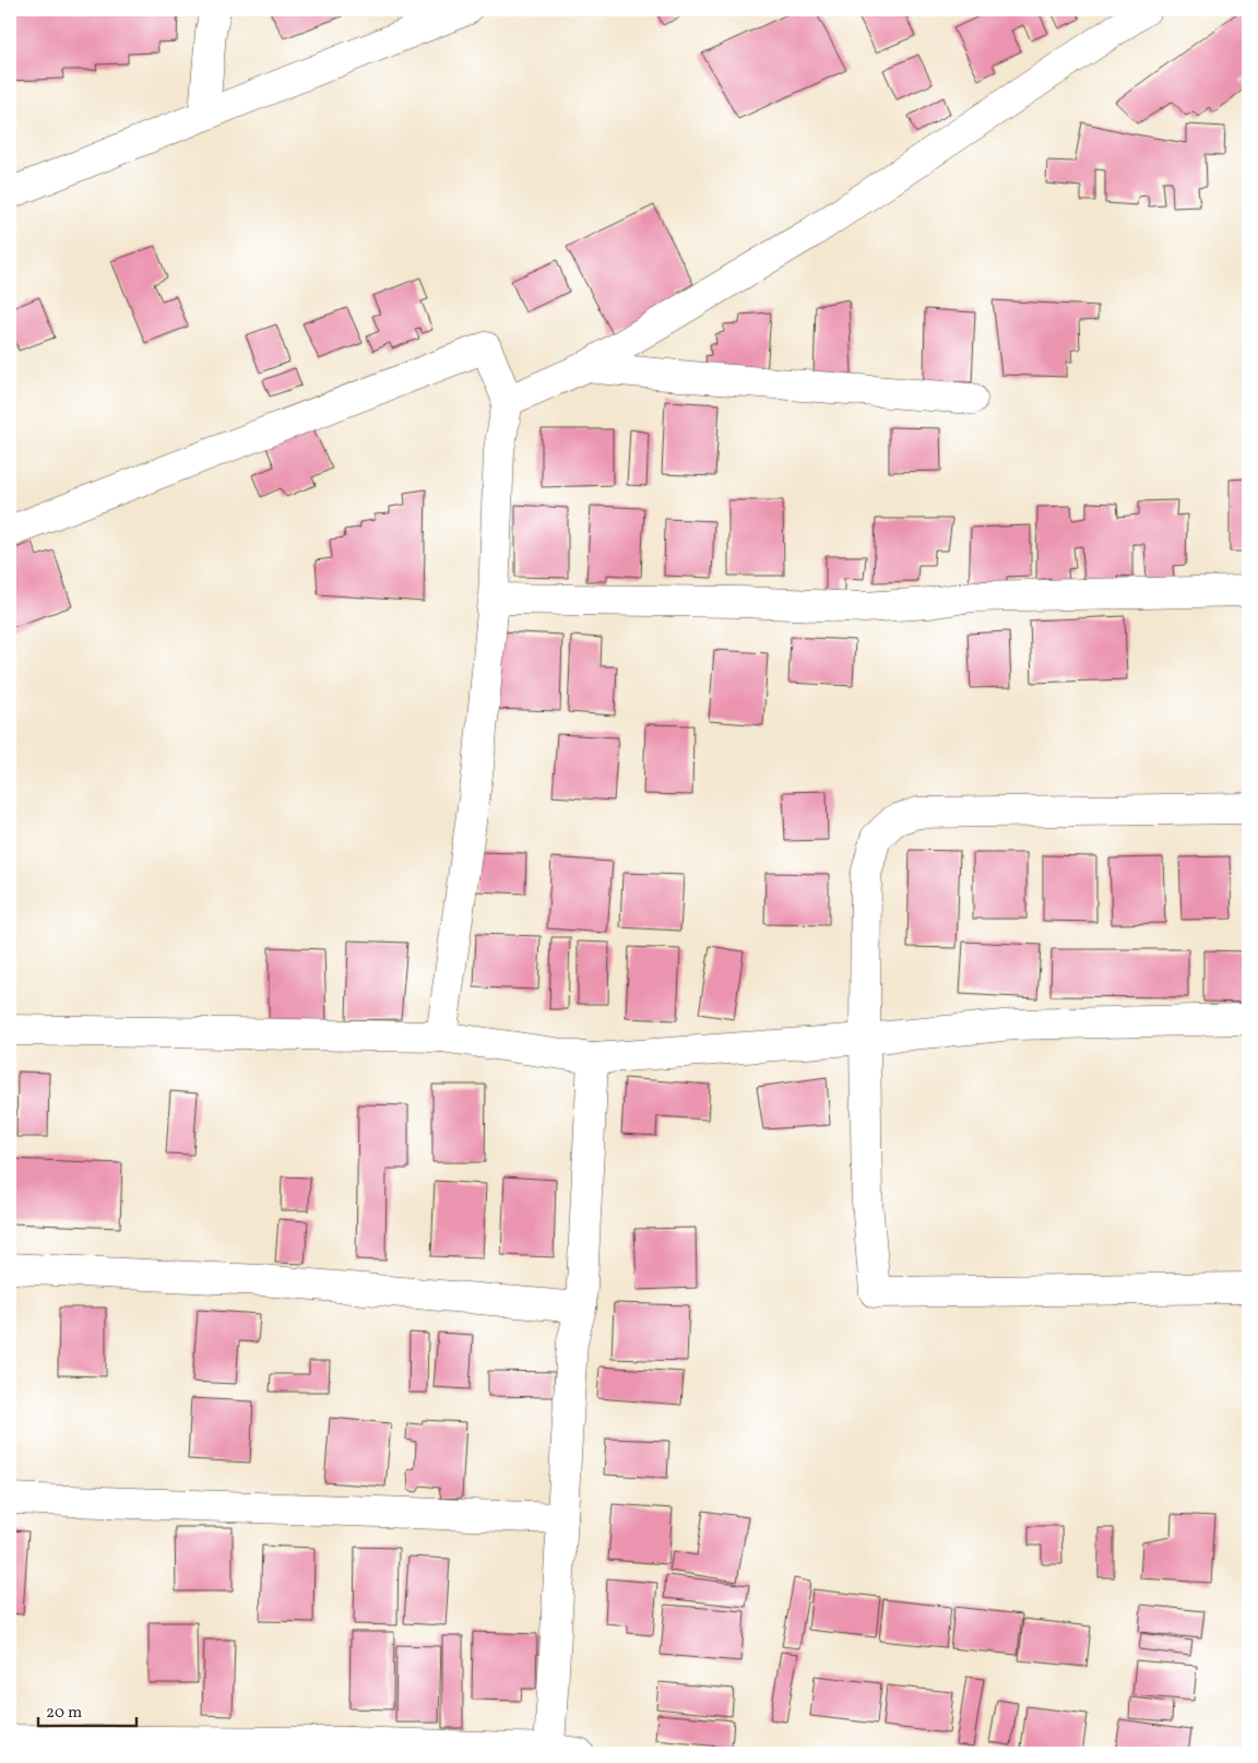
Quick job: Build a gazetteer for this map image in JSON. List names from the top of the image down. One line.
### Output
{"scale_bar":"20 m"}
